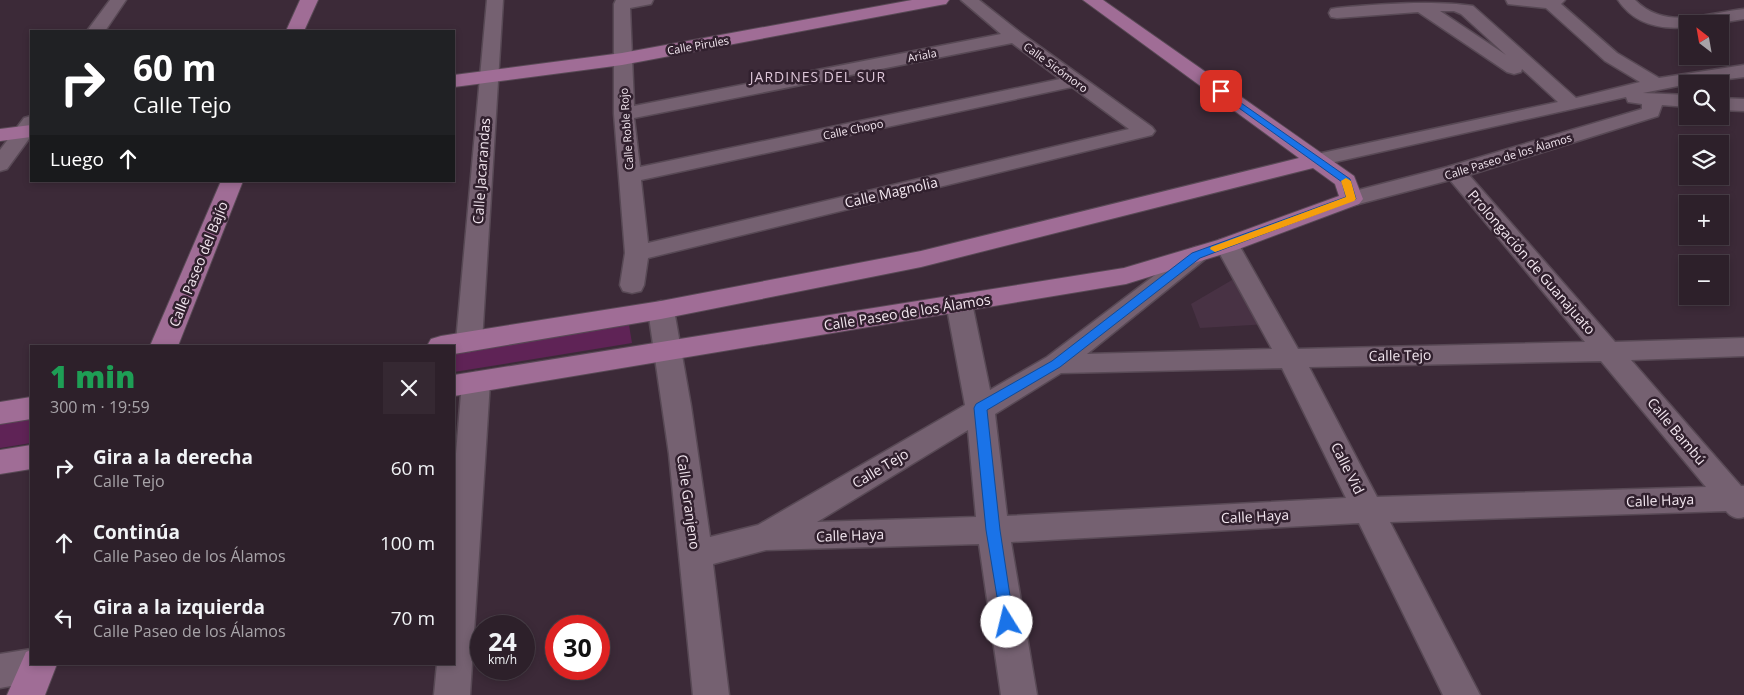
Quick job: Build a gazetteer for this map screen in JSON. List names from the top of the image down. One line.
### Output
{"streets":{"main road":["Calle Pirules","Calle Paseo de los Álamos","Calle Paseo del Bajío"],"street":["Ariala","Calle Sicómoro","Calle Roble Rojo","Calle Chopo","Calle Jacarandas","Calle Magnolia","Prolongación de Guanajuato","Calle Tejo","Calle Bambú","Calle Vid","Calle Haya","Calle Granjeno"]},"crossings":[["Calle Pirules","Calle Roble Rojo"],["Calle Pirules","Calle Jacarandas"],["Ariala","Calle Sicómoro"],["Ariala","Calle Roble Rojo"],["Calle Sicómoro","Calle Chopo"],["Calle Sicómoro","Calle Magnolia"],["Calle Roble Rojo","Calle Chopo"],["Calle Roble Rojo","Calle Magnolia"],["Calle Paseo de los Álamos","Prolongación de Guanajuato"],["Calle Paseo de los Álamos","Calle Tejo"],["Calle Paseo de los Álamos","Calle Vid"],["Calle Paseo de los Álamos","Calle Granjeno"],["Prolongación de Guanajuato","Calle Tejo"],["Prolongación de Guanajuato","Calle Bambú"],["Calle Tejo","Calle Bambú"],["Calle Tejo","Calle Vid"],["Calle Tejo","Calle Haya"],["Calle Tejo","Calle Granjeno"],["Calle Bambú","Calle Haya"],["Calle Vid","Calle Haya"]],"districts":["JARDINES DEL SUR"],"north":"top left","page":{"map_buttons":["+","−"],"turn":["60 m","Calle Tejo"],"then":"Luego","heading":["1 min","300 m · 19:59"],"list":[{"name":"Gira a la derecha","note":"Calle Tejo","value":"60 m"},{"name":"Continúa","note":"Calle Paseo de los Álamos","value":"100 m"},{"name":"Gira a la izquierda","note":"Calle Paseo de los Álamos","value":"70 m"}],"speed":"24 km/h","limit":"30"}}
